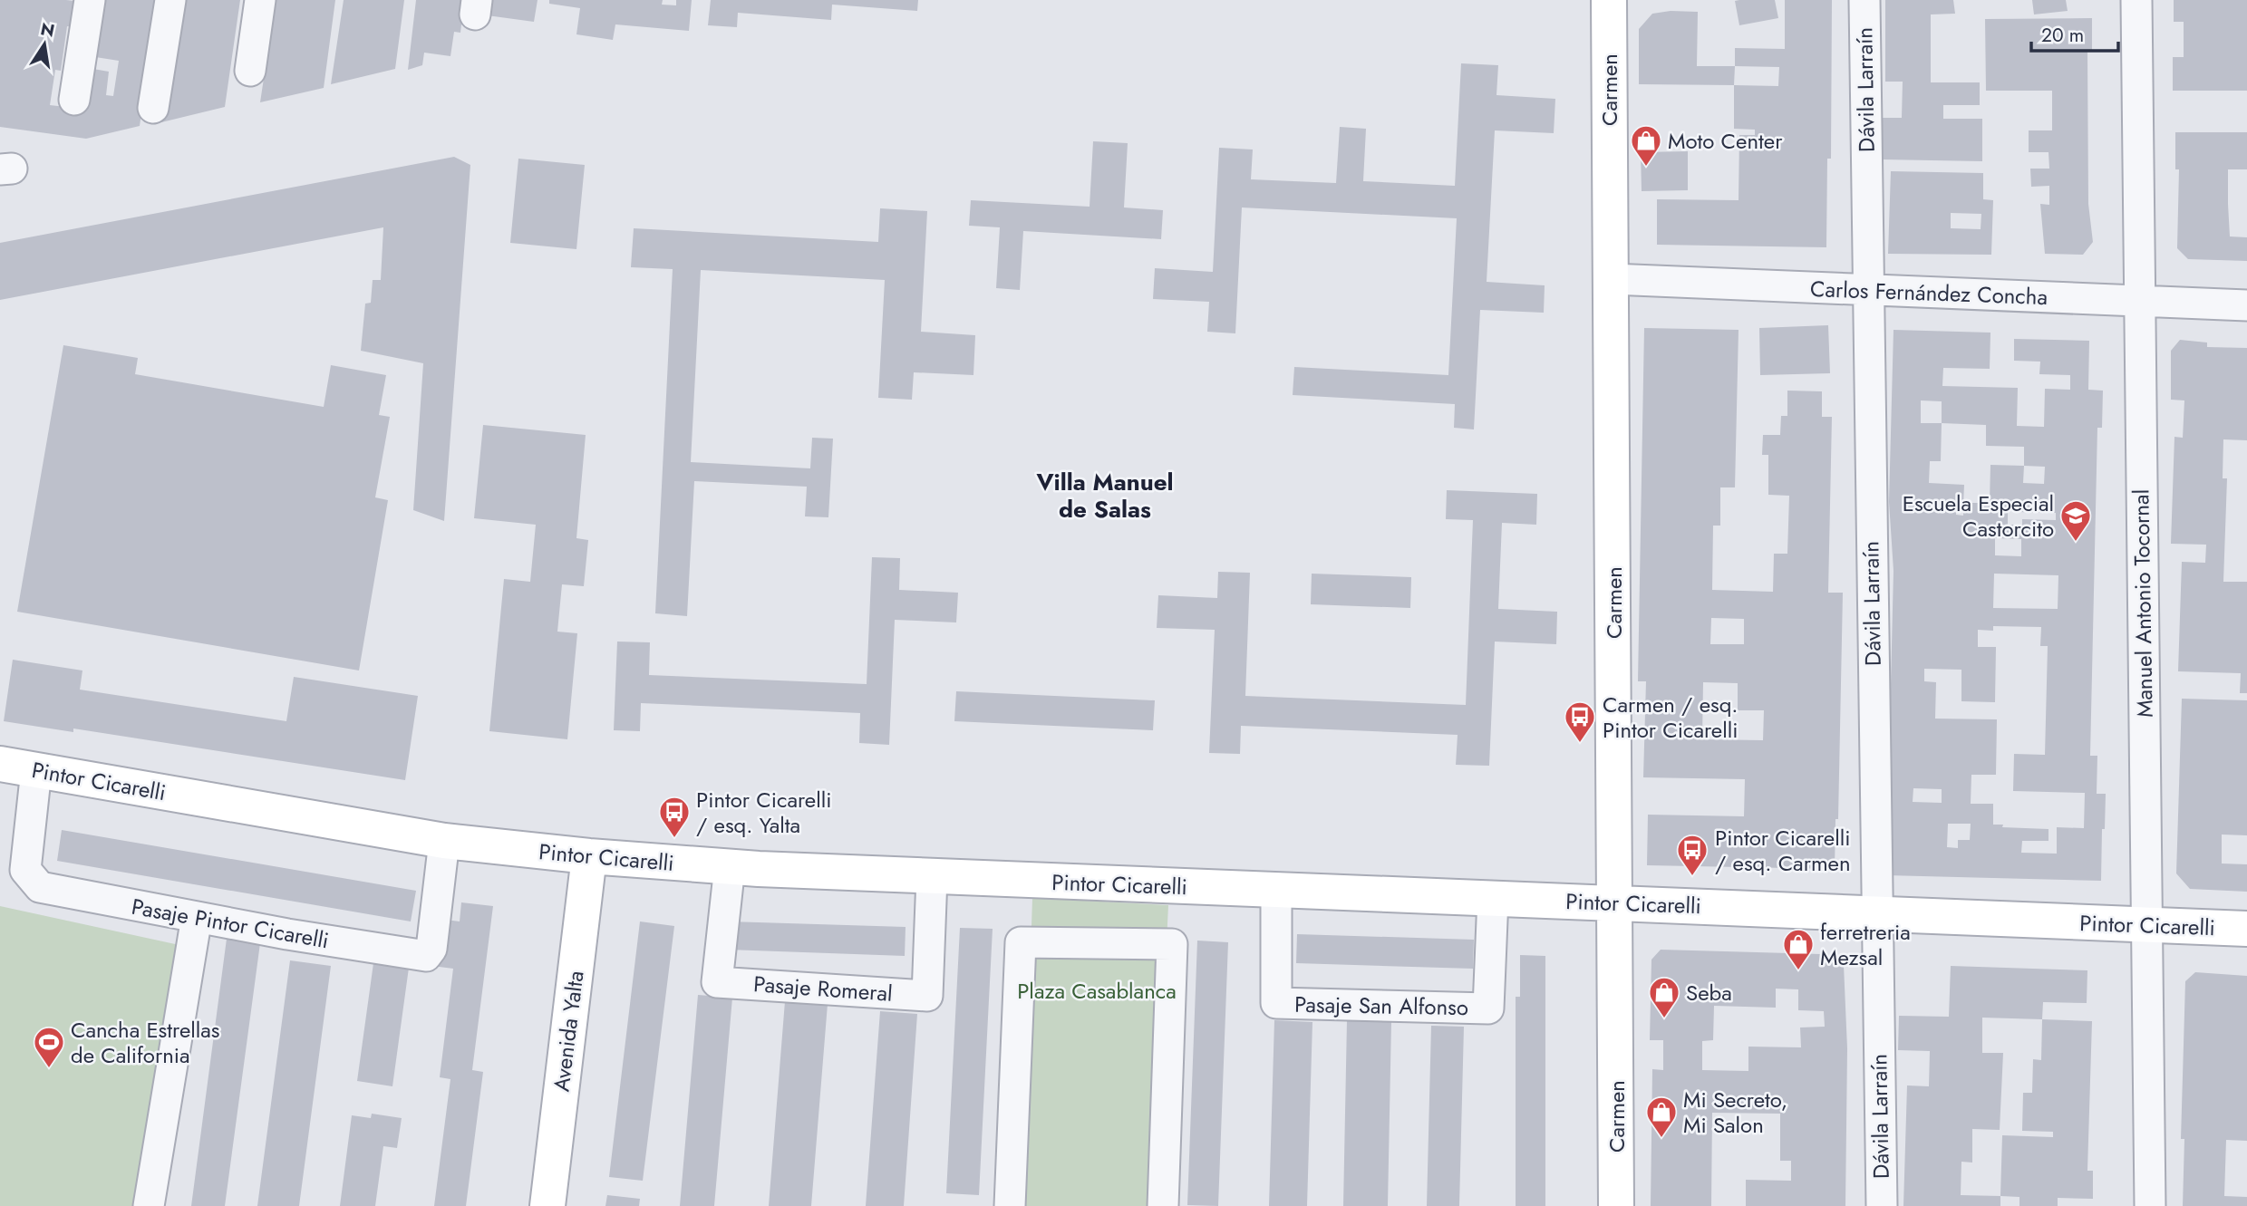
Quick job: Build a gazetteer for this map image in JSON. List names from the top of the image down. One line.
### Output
{"streets":{"street":["Carmen","Dávila Larraín","Carlos Fernández Concha","Manuel Antonio Tocornal","Pintor Cicarelli","Pasaje Pintor Cicarelli","Pasaje Romeral","Pasaje San Alfonso","Avenida Yalta"]},"crossings":[["Carmen","Carlos Fernández Concha"],["Carmen","Pintor Cicarelli"],["Dávila Larraín","Carlos Fernández Concha"],["Dávila Larraín","Pintor Cicarelli"],["Carlos Fernández Concha","Manuel Antonio Tocornal"],["Manuel Antonio Tocornal","Pintor Cicarelli"],["Pintor Cicarelli","Pasaje Pintor Cicarelli"],["Pintor Cicarelli","Pasaje Romeral"],["Pintor Cicarelli","Pasaje San Alfonso"],["Pintor Cicarelli","Avenida Yalta"]],"districts":["Villa Manuel de Salas"],"parks":["Plaza Casablanca"],"places":{"shop":["Moto Center","ferretreria Mezsal","Seba","Mi Secreto, Mi Salon"],"school or university":["Escuela Especial Castorcito"],"bus stop":["Carmen / esq. Pintor Cicarelli","Pintor Cicarelli / esq. Yalta","Pintor Cicarelli / esq. Carmen"],"sports":["Cancha Estrellas de California"]},"scale_bar":"20 m","north":"top"}
